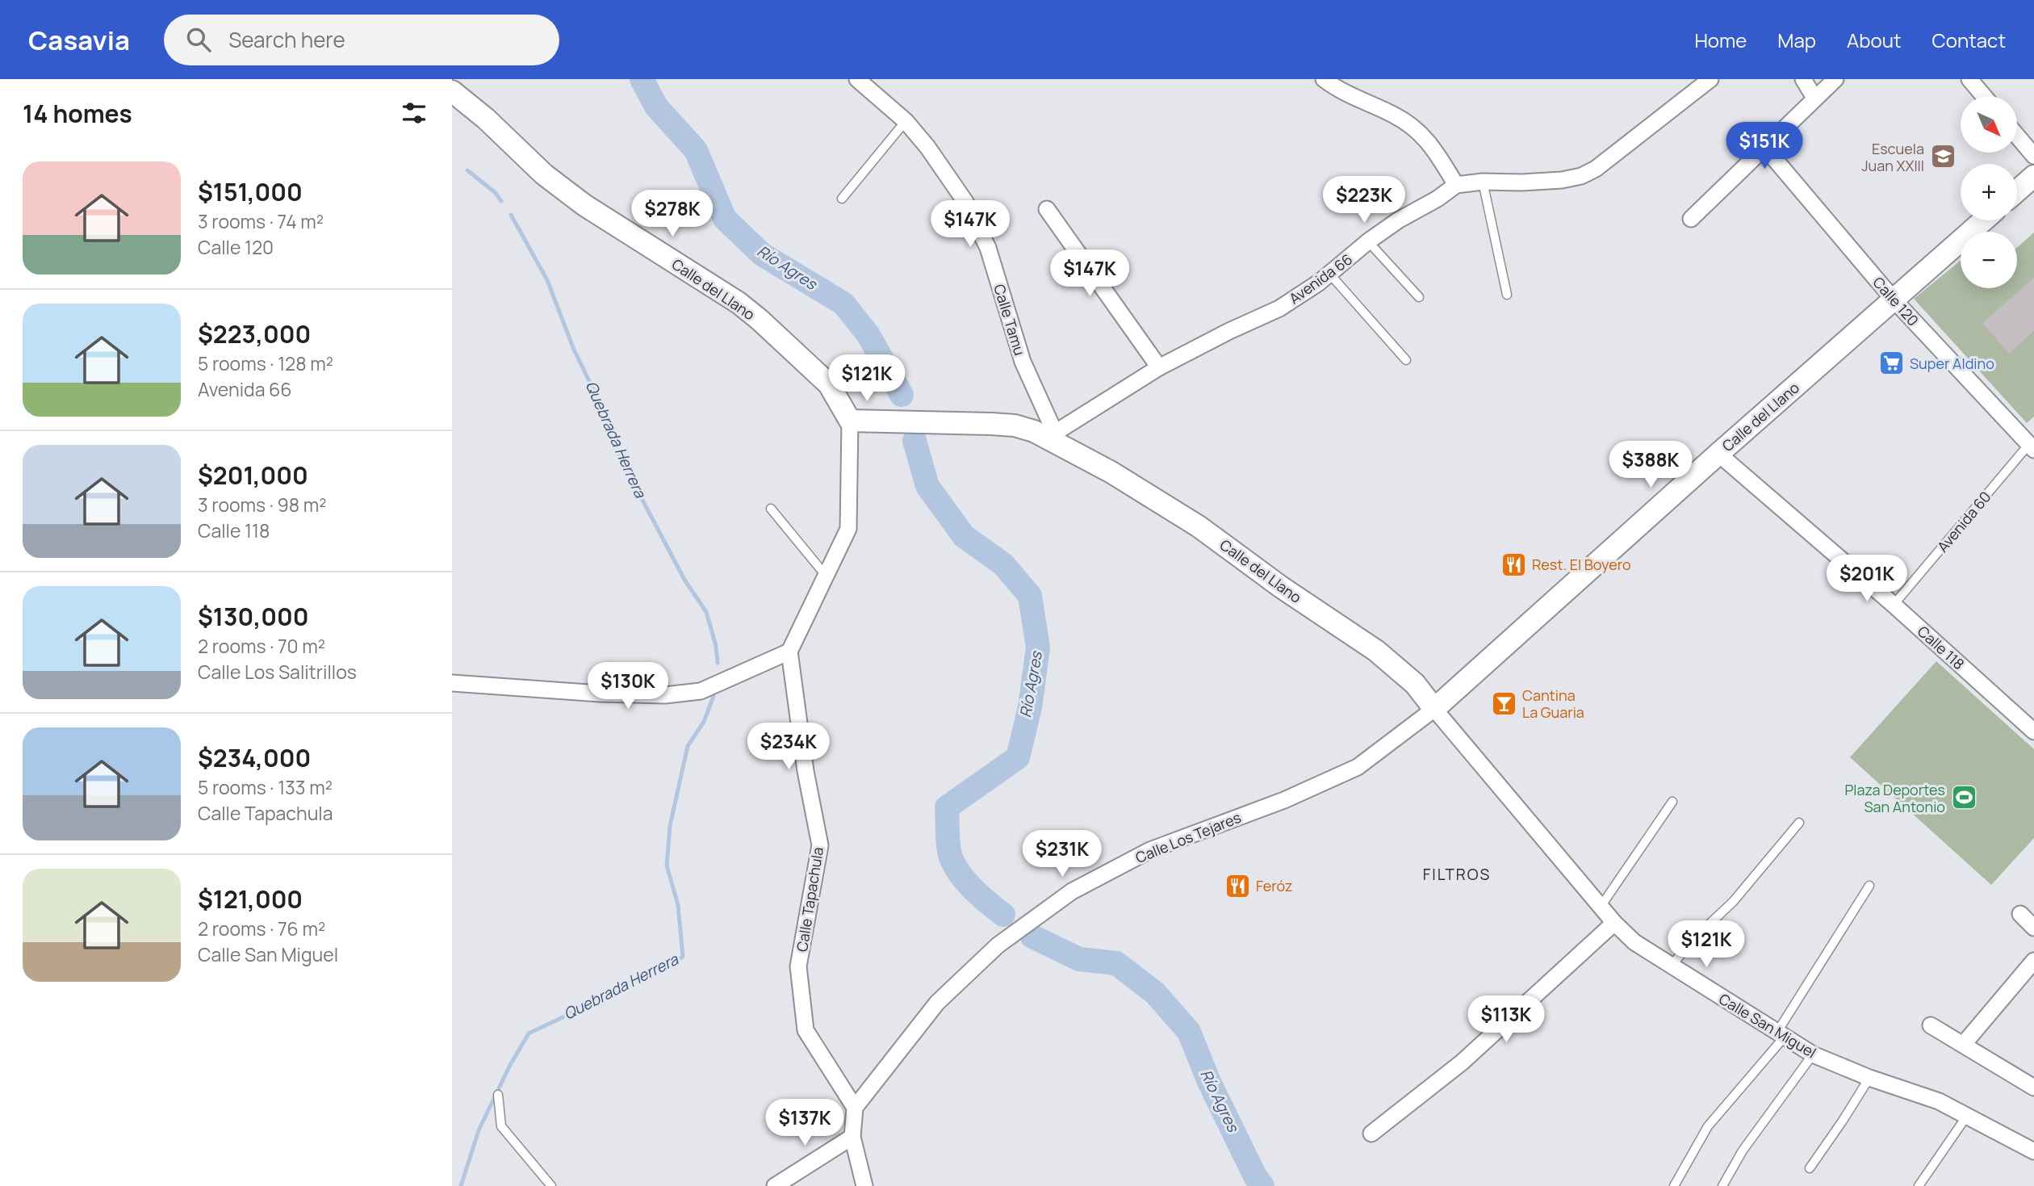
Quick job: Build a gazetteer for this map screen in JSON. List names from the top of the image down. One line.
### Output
{"streets":{"main road":["Calle del Llano"],"street":["Avenida 66","Calle 120","Calle Tamu","Calle 118","Calle Los Tejares","Calle Tapachula","Calle San Miguel"],"lane":["Avenida 60"]},"crossings":[["Avenida 66","Calle del Llano"],["Avenida 66","Calle Tamu"],["Calle del Llano","Calle 120"],["Calle del Llano","Calle Tamu"],["Calle del Llano","Calle 118"],["Calle del Llano","Calle Los Tejares"],["Calle del Llano","Calle San Miguel"],["Calle 120","Avenida 60"],["Avenida 60","Calle 118"],["Calle Los Tejares","Calle Tapachula"],["Calle Los Tejares","Calle San Miguel"]],"districts":["FILTROS"],"water":["Río Agres","Quebrada Herrera"],"places":{"school or university":["Escuela Juan XXIII"],"supermarket":["Super Aldino"],"restaurant":["Rest. El Boyero","Feróz"],"bar":["Cantina La Guaria"],"sports":["Plaza Deportes San Antonio"]},"north":"bottom right","page":{"header":"Casavia","search":"Search here","nav":["Home","Map","About","Contact"],"heading":"14 homes","map_buttons":["+","−"],"price":["$151K","$223K","$278K","$147K","$147K","$121K","$388K","$201K","$130K","$234K","$231K","$121K","$113K","$137K"],"list":[{"name":"$151,000","note":"3 rooms · 74 m² · Calle 120"},{"name":"$223,000","note":"5 rooms · 128 m² · Avenida 66"},{"name":"$201,000","note":"3 rooms · 98 m² · Calle 118"},{"name":"$130,000","note":"2 rooms · 70 m² · Calle Los Salitrillos"},{"name":"$234,000","note":"5 rooms · 133 m² · Calle Tapachula"},{"name":"$121,000","note":"2 rooms · 76 m² · Calle San Miguel"}]}}
